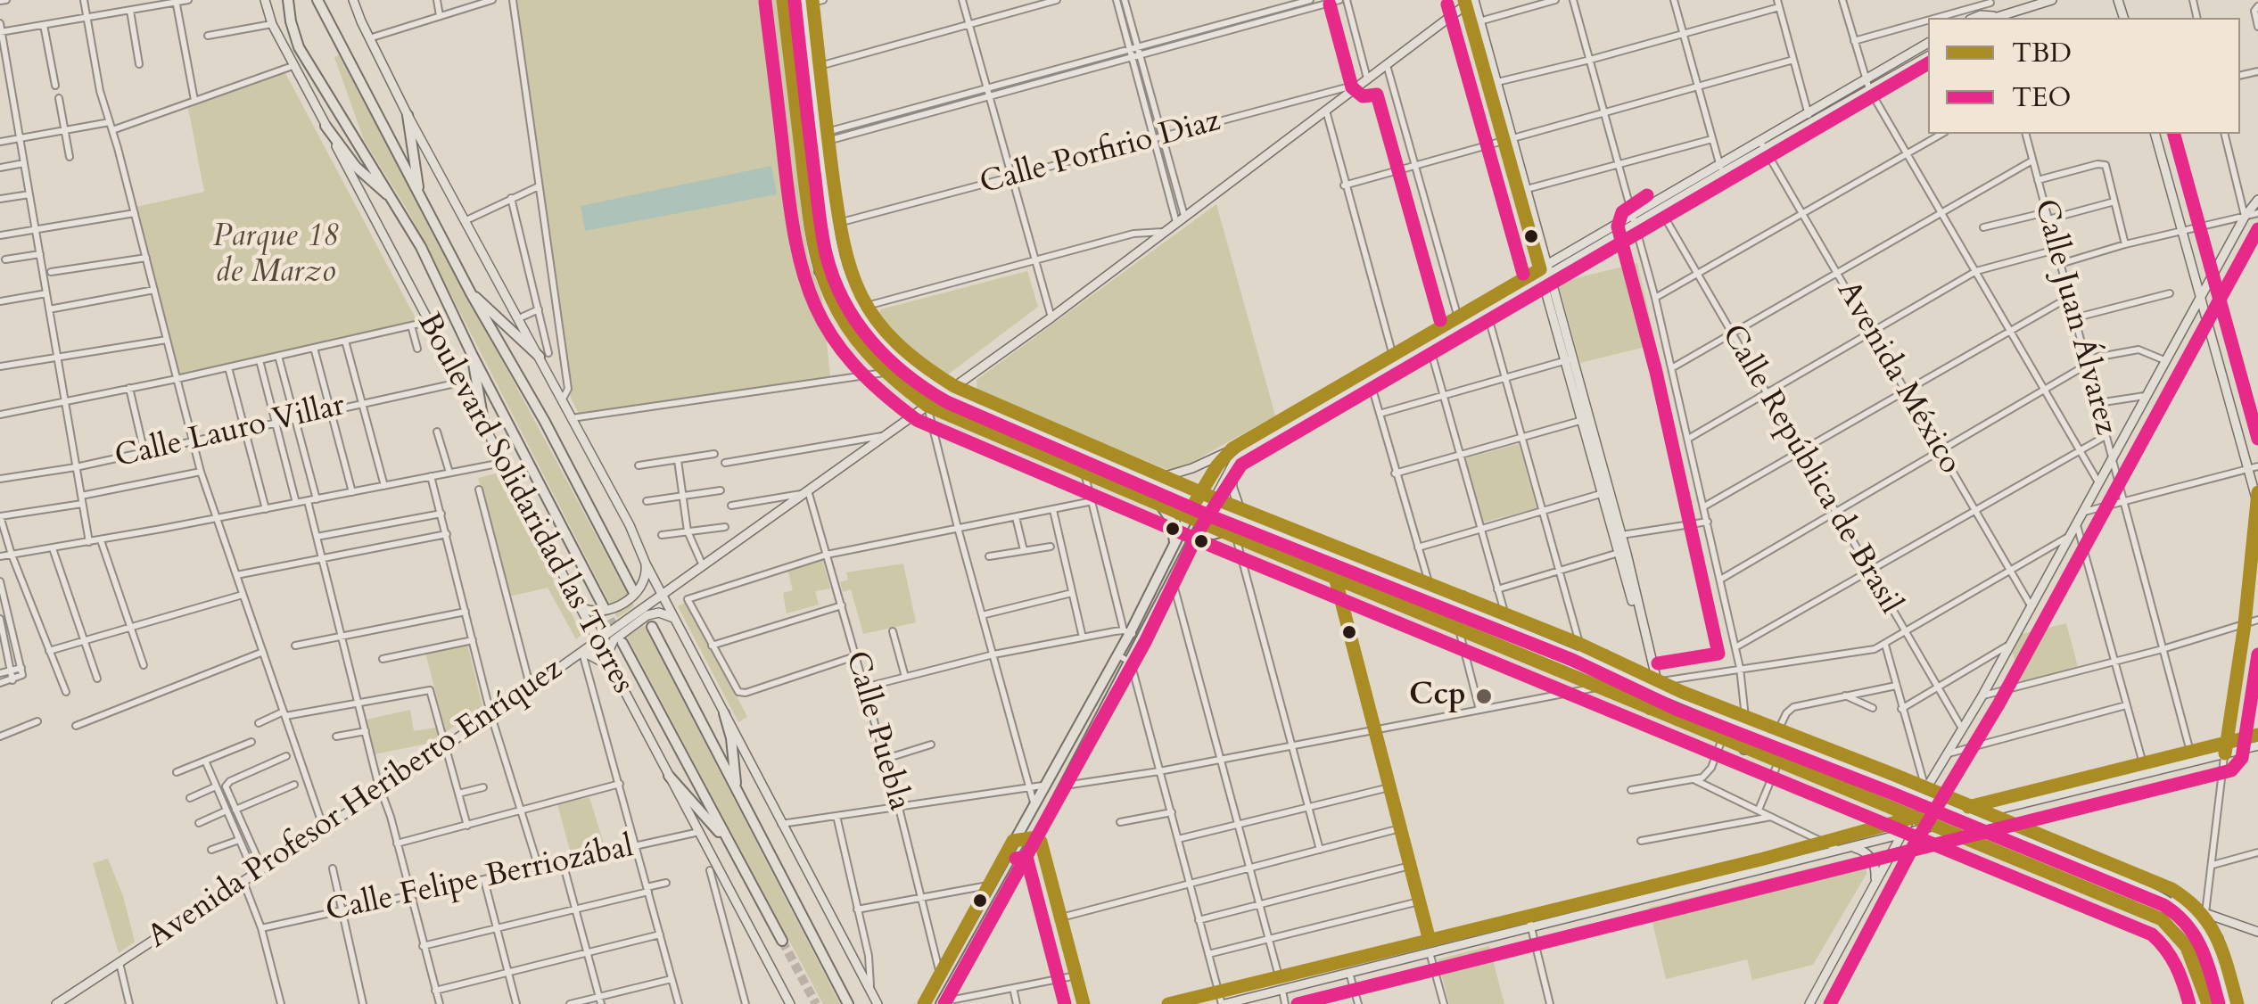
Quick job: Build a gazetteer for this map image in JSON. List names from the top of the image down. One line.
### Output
{"streets":{"highway":["Boulevard Solidaridad las Torres"],"main road":["Avenida Profesor Heriberto Enríquez"],"street":["Calle Porfirio Diaz","Calle Juan Álvarez","Avenida México","Calle Lauro Villar","Calle República de Brasil","Calle Puebla","Calle Felipe Berriozábal"]},"crossings":[["Calle Porfirio Diaz","Avenida Profesor Heriberto Enríquez"],["Calle Lauro Villar","Boulevard Solidaridad las Torres"],["Boulevard Solidaridad las Torres","Avenida Profesor Heriberto Enríquez"],["Boulevard Solidaridad las Torres","Calle Felipe Berriozábal"],["Calle Puebla","Avenida Profesor Heriberto Enríquez"]],"parks":["Parque 18 de Marzo"],"places":["Ccp"],"lines":["transit line TBD","transit line TEO"],"legend":["TBD","TEO"]}
